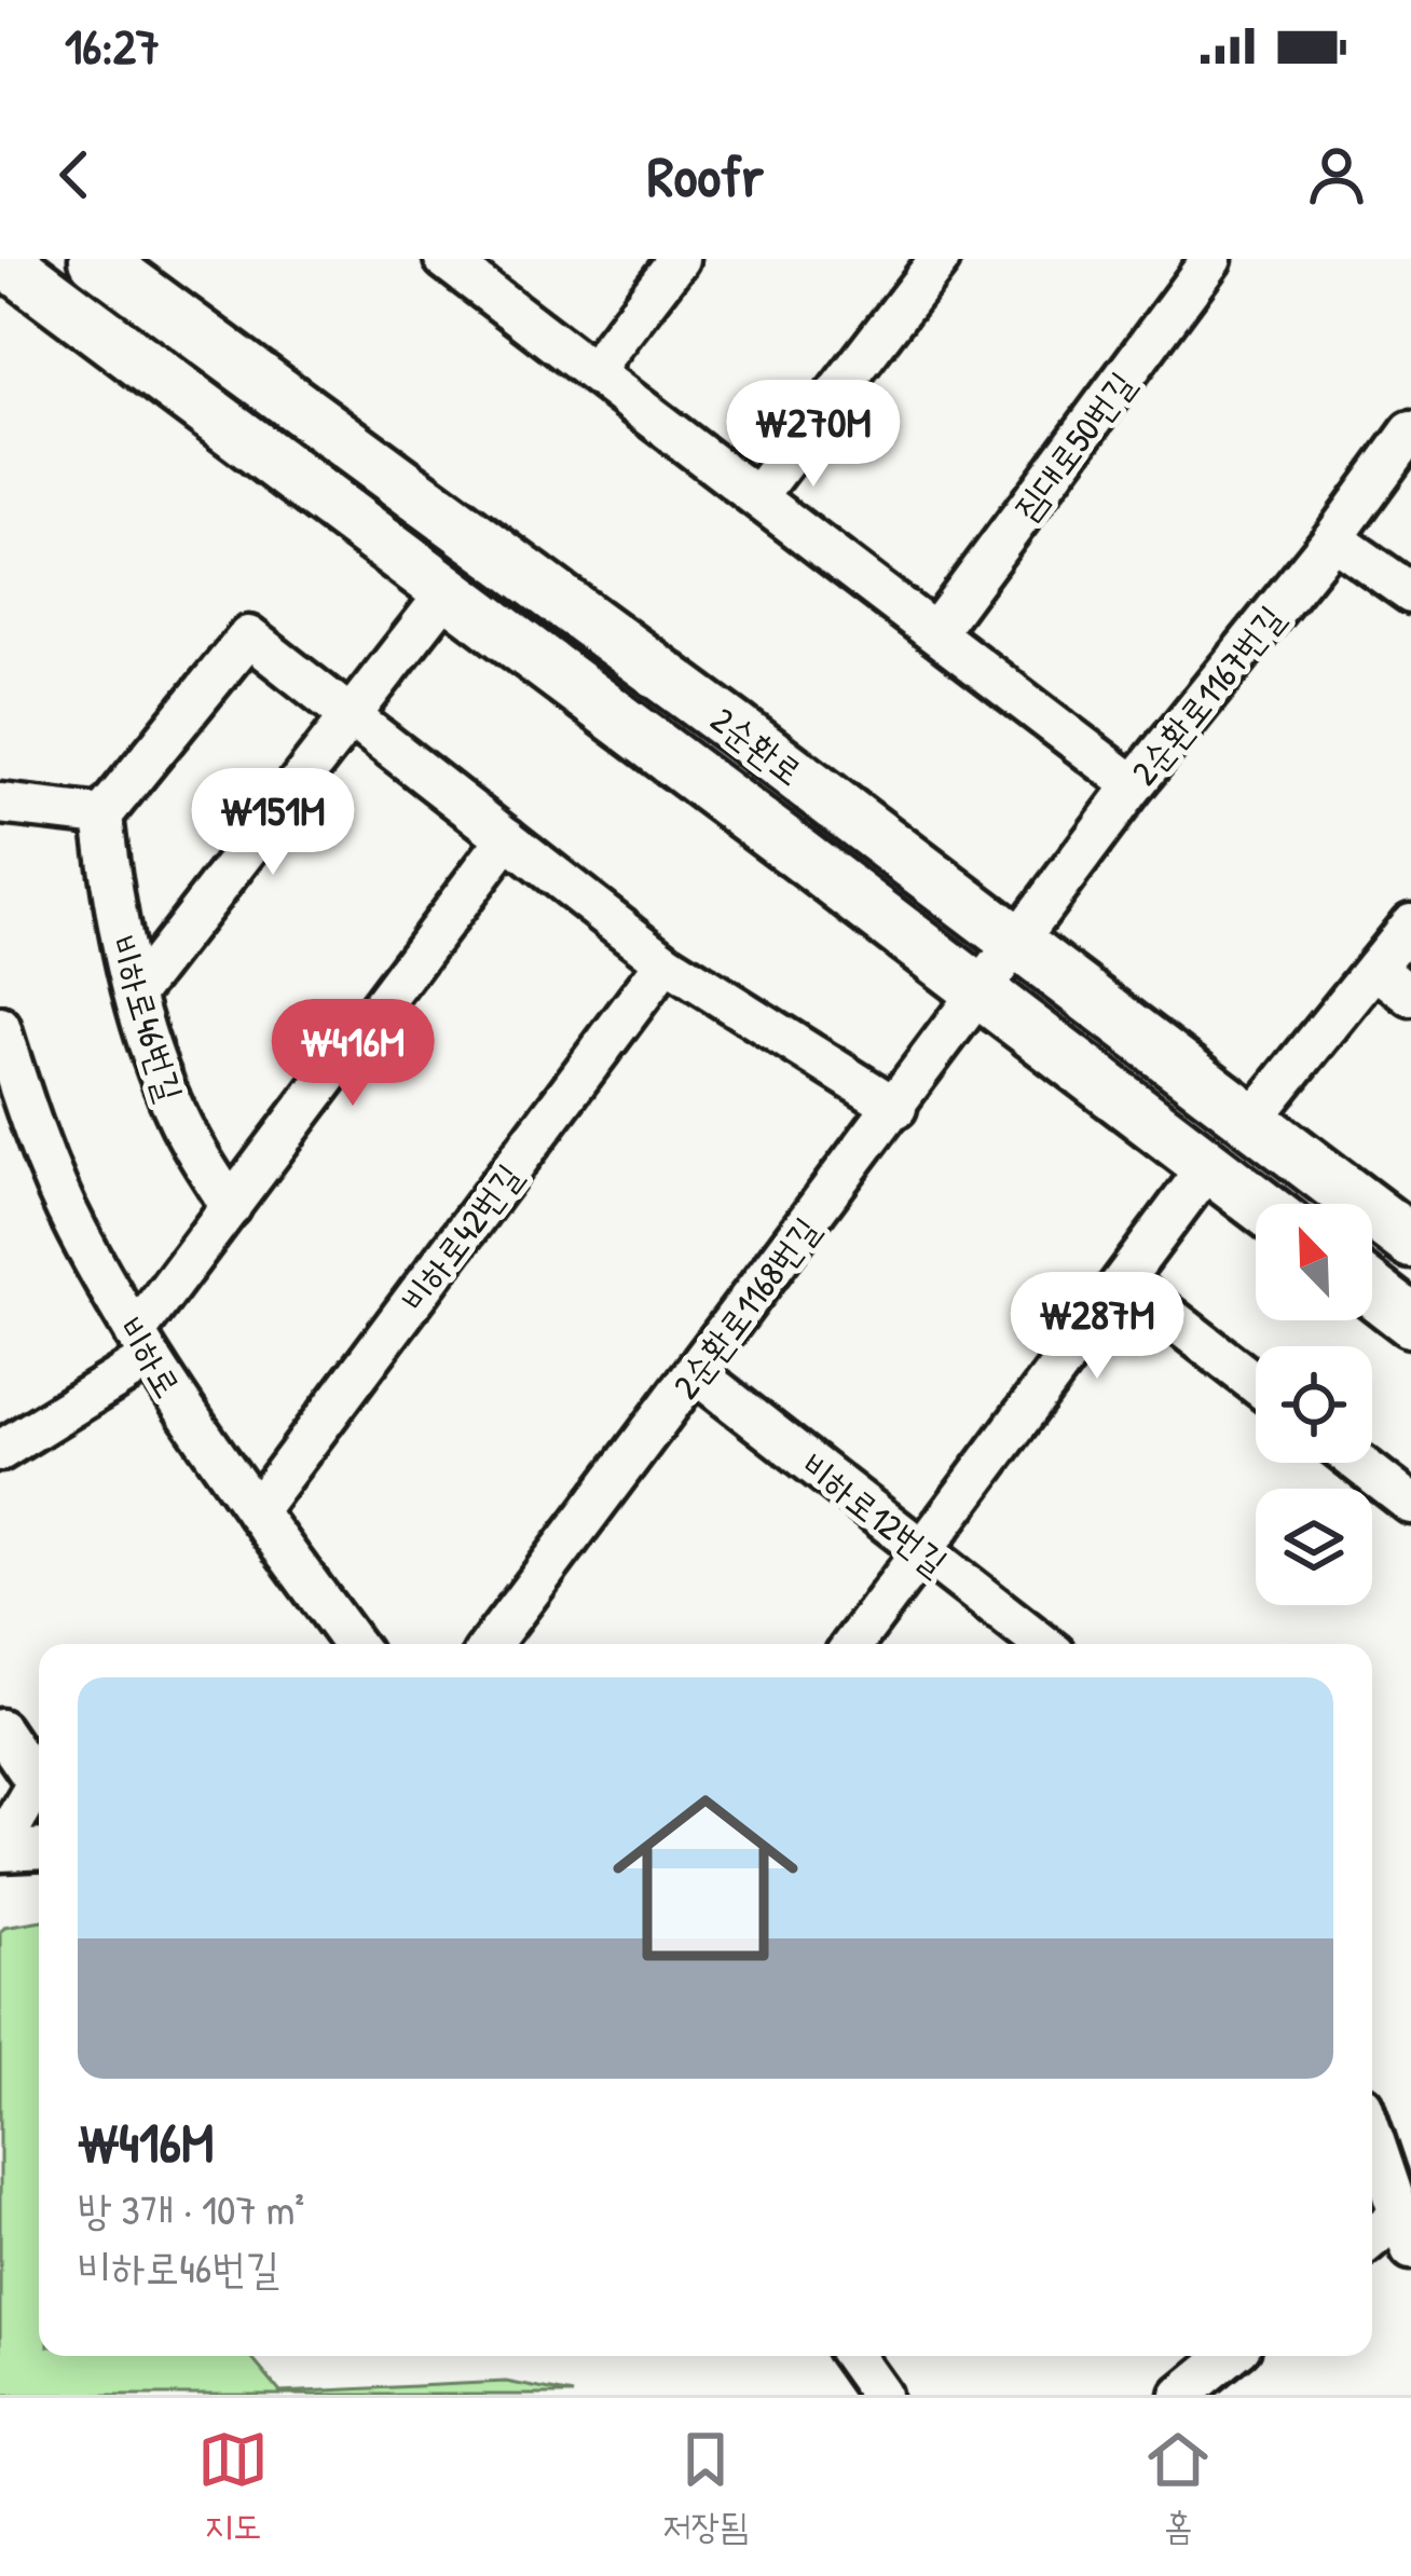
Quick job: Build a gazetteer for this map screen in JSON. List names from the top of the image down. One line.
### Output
{"streets":{"main road":["2순환로"],"street":["짐대로50번길","2순환로1167번길","비하로46번길","비하로42번길","2순환로1168번길","비하로","비하로12번길"]},"crossings":[["2순환로1167번길","2순환로"],["2순환로1167번길","2순환로1168번길"],["2순환로","2순환로1168번길"],["비하로42번길","비하로"],["2순환로1168번길","비하로12번길"]],"north":"top left","page":{"status":"16:27","header":"Roofr","price":["₩270M","₩151M","₩416M","₩287M"],"list":[{"name":"₩416M","note":"방 3개 · 107 m² · 비하로46번길"}],"tabs":["지도","저장됨","홈"]}}
